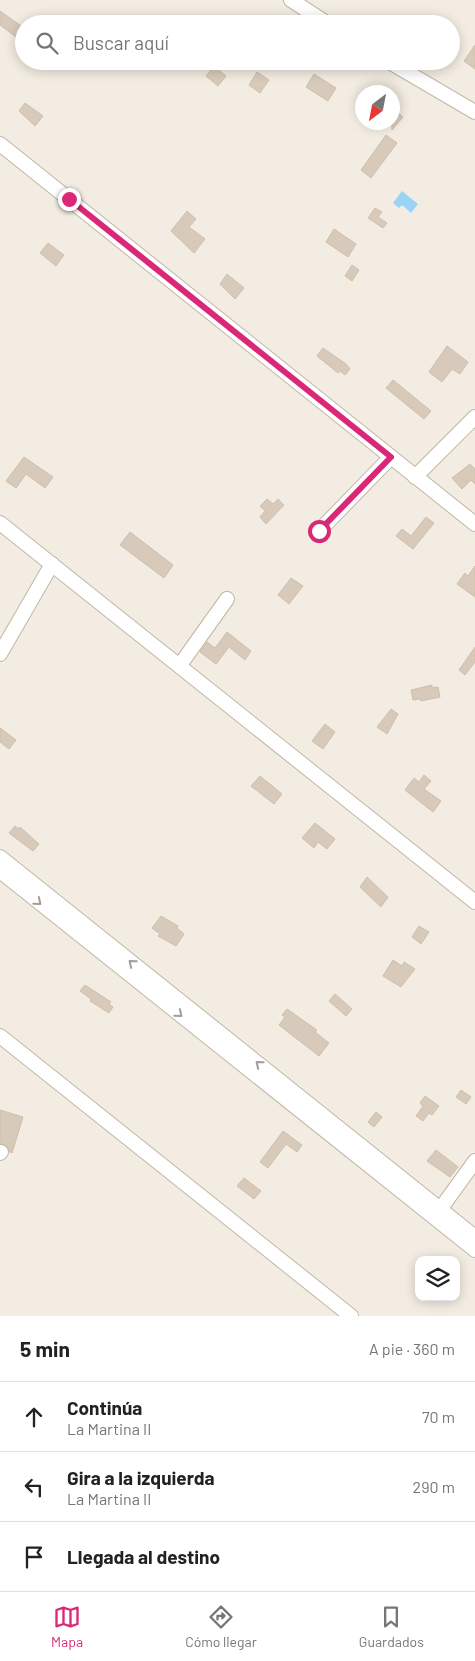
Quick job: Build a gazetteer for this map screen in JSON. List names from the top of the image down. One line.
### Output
{"north":"bottom left","page":{"search":"Buscar aquí","heading":["5 min","A pie · 360 m"],"list":[["Continúa","La Martina II","70 m"],["Gira a la izquierda","La Martina II","290 m"],"Llegada al destino"],"nav":["Mapa","Cómo llegar","Guardados"]}}
